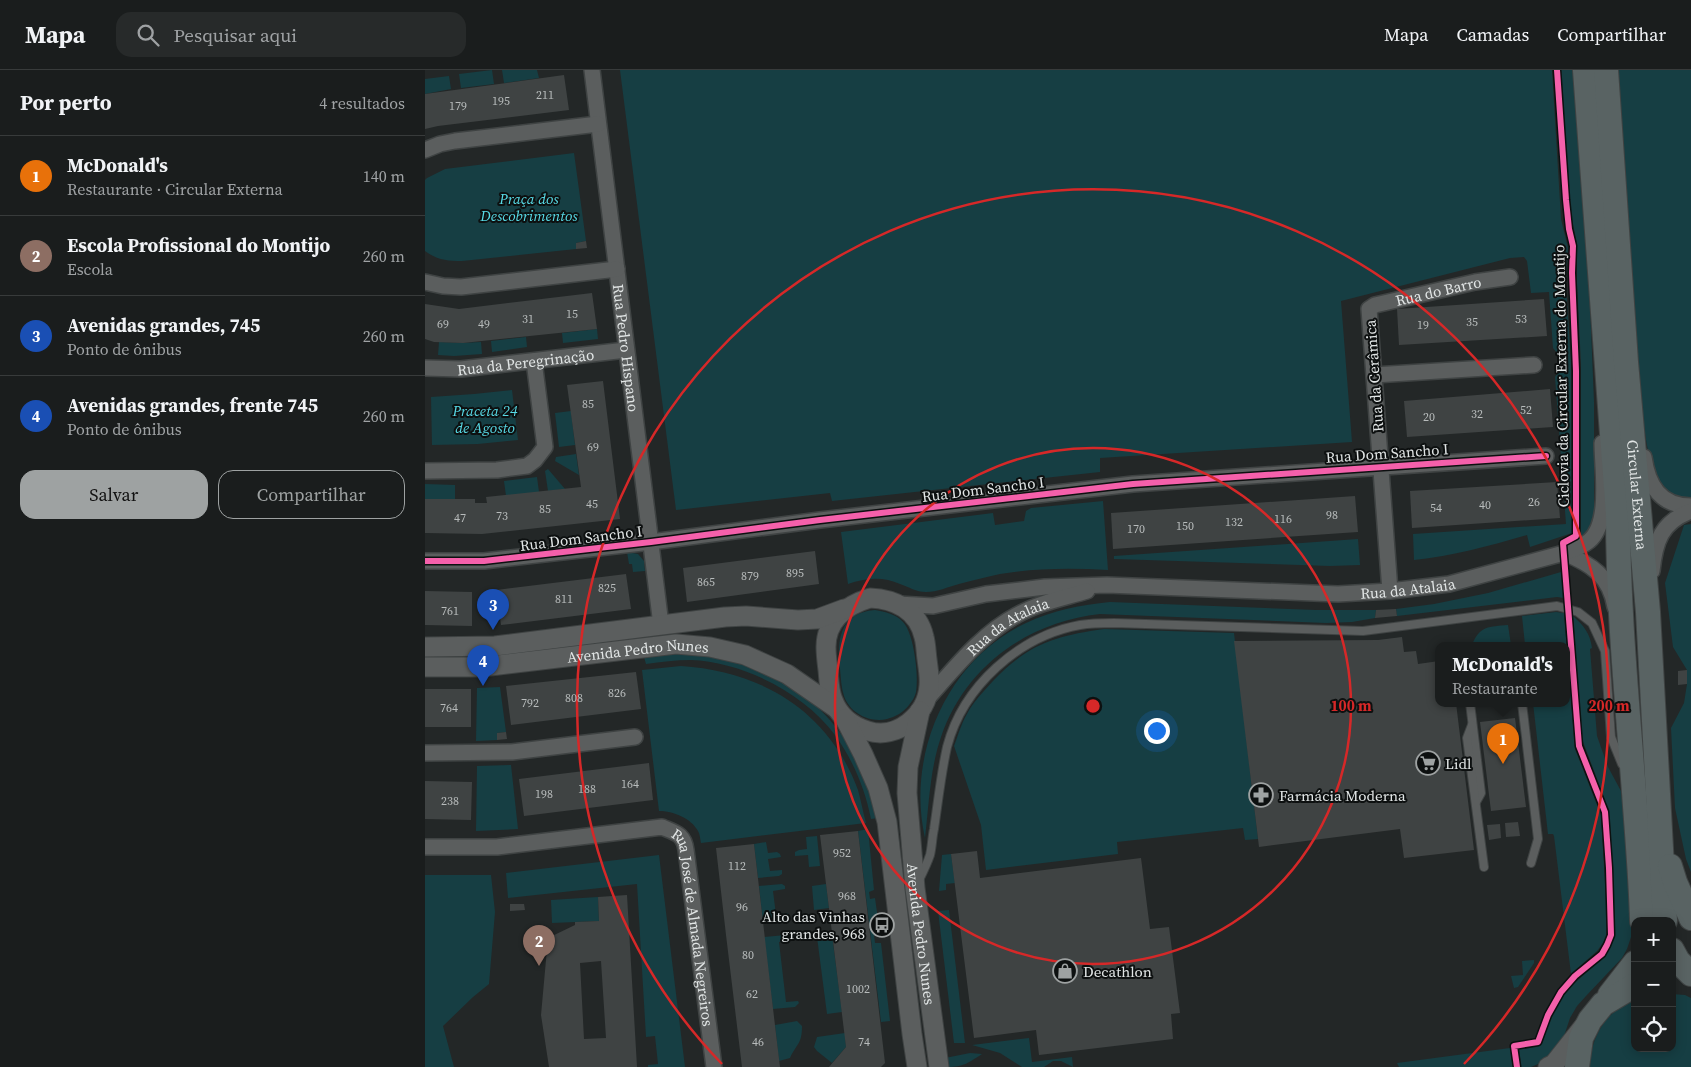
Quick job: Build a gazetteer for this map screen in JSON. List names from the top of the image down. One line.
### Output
{"streets":{"main road":["Circular Externa"],"street":["Rua do Barro","Rua Pedro Hispano","Rua da Peregrinação","Rua da Cerâmica","Rua Dom Sancho I","Rua da Atalaia","Avenida Pedro Nunes","Rua José de Almada Negreiros"],"cycle path":["Ciclovia da Circular Externa do Montijo"]},"crossings":[["Rua do Barro","Rua da Cerâmica"],["Rua Pedro Hispano","Rua da Peregrinação"],["Rua Pedro Hispano","Rua Dom Sancho I"],["Rua Pedro Hispano","Avenida Pedro Nunes"],["Rua da Cerâmica","Rua Dom Sancho I"],["Rua da Cerâmica","Rua da Atalaia"],["Circular Externa","Rua da Atalaia"],["Rua da Atalaia","Avenida Pedro Nunes"]],"parks":["Praça dos Descobrimentos","Praceta 24 de Agosto"],"places":{"supermarket":["Lidl"],"pharmacy":["Farmácia Moderna"],"bus stop":["Alto das Vinhas grandes, 968"],"shop":["Decathlon"]},"house_numbers":["211","195","179","15","31","53","35","69","49","19","85","52","32","20","69","26","45","40","54","85","98","73","47","116","132","150","170","895","879","865","825","811","761","826","808","792","764","164","188","198","238","952","112","968","96","80","1002","62","46","74"],"page":{"header":"Mapa","search":"Pesquisar aqui","nav":["Mapa","Camadas","Compartilhar"],"heading":["Por perto","4 resultados"],"list":[{"mark":"1","name":"McDonald's","note":"Restaurante · Circular Externa","value":"140 m"},{"mark":"2","name":"Escola Profissional do Montijo","note":"Escola","value":"260 m"},{"mark":"3","name":"Avenidas grandes, 745","note":"Ponto de ônibus","value":"260 m"},{"mark":"4","name":"Avenidas grandes, frente 745","note":"Ponto de ônibus","value":"260 m"}],"buttons":["Salvar","Compartilhar"],"pins":["3","4","1","2"],"popup":["McDonald's","Restaurante"],"map_buttons":["+","−"]},"rings":["100 m","200 m"]}
